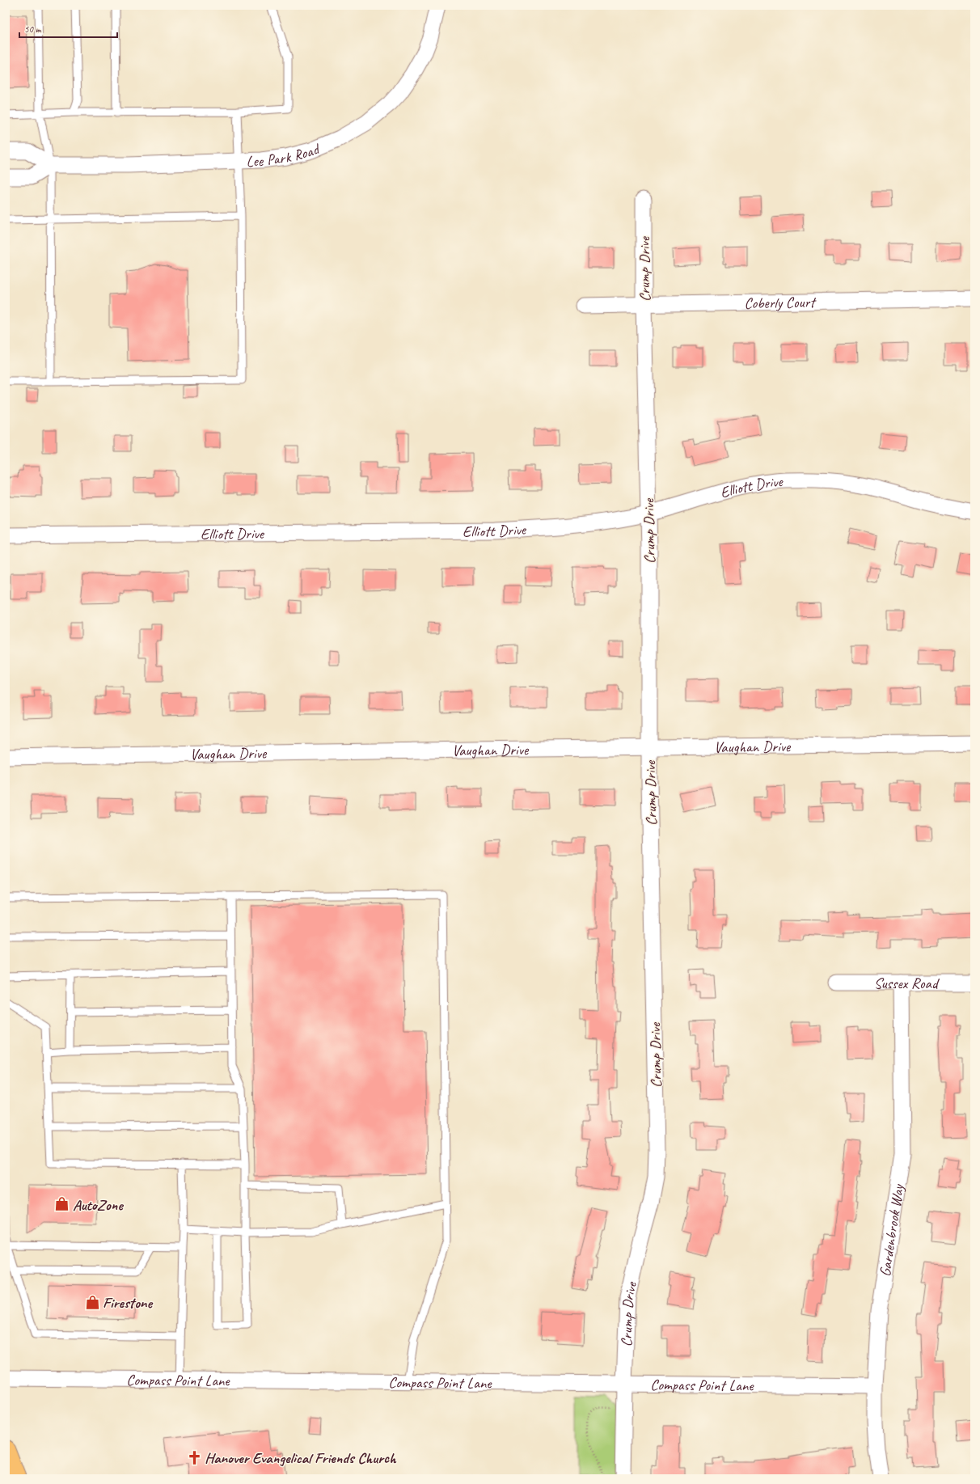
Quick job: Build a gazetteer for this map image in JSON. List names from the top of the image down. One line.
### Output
{"streets":{"street":["Lee Park Road","Crump Drive","Coberly Court","Elliott Drive","Vaughan Drive","Sussex Road","Gardenbrook Way","Compass Point Lane"]},"crossings":[["Crump Drive","Coberly Court"],["Crump Drive","Elliott Drive"],["Crump Drive","Vaughan Drive"],["Crump Drive","Compass Point Lane"],["Sussex Road","Gardenbrook Way"],["Gardenbrook Way","Compass Point Lane"]],"places":{"shop":["AutoZone","Firestone"],"church":["Hanover Evangelical Friends Church"]},"scale_bar":"50 m"}
